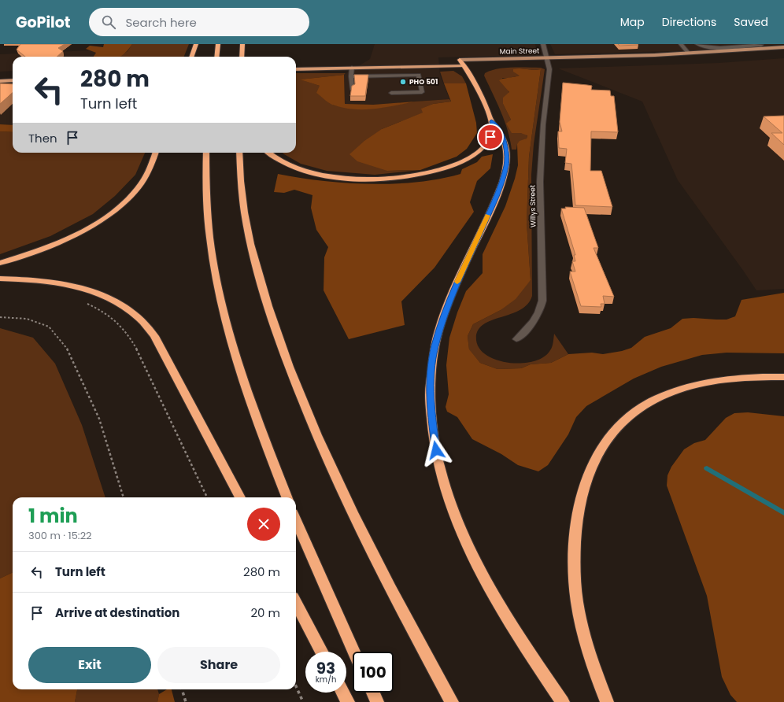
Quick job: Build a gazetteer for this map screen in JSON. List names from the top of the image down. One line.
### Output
{"streets":{"main road":["Main Street"],"street":["Willys Street"]},"crossings":[["Main Street","Willys Street"]],"places":["PHO 501"],"page":{"header":"GoPilot","search":"Search here","nav":["Map","Directions","Saved"],"turn":["280 m","Turn left"],"then":"Then","heading":["1 min","300 m · 15:22"],"list":[{"name":"Turn left","value":"280 m"},{"name":"Arrive at destination","value":"20 m"}],"buttons":["Exit","Share"],"speed":"93 km/h","limit":"100"}}
